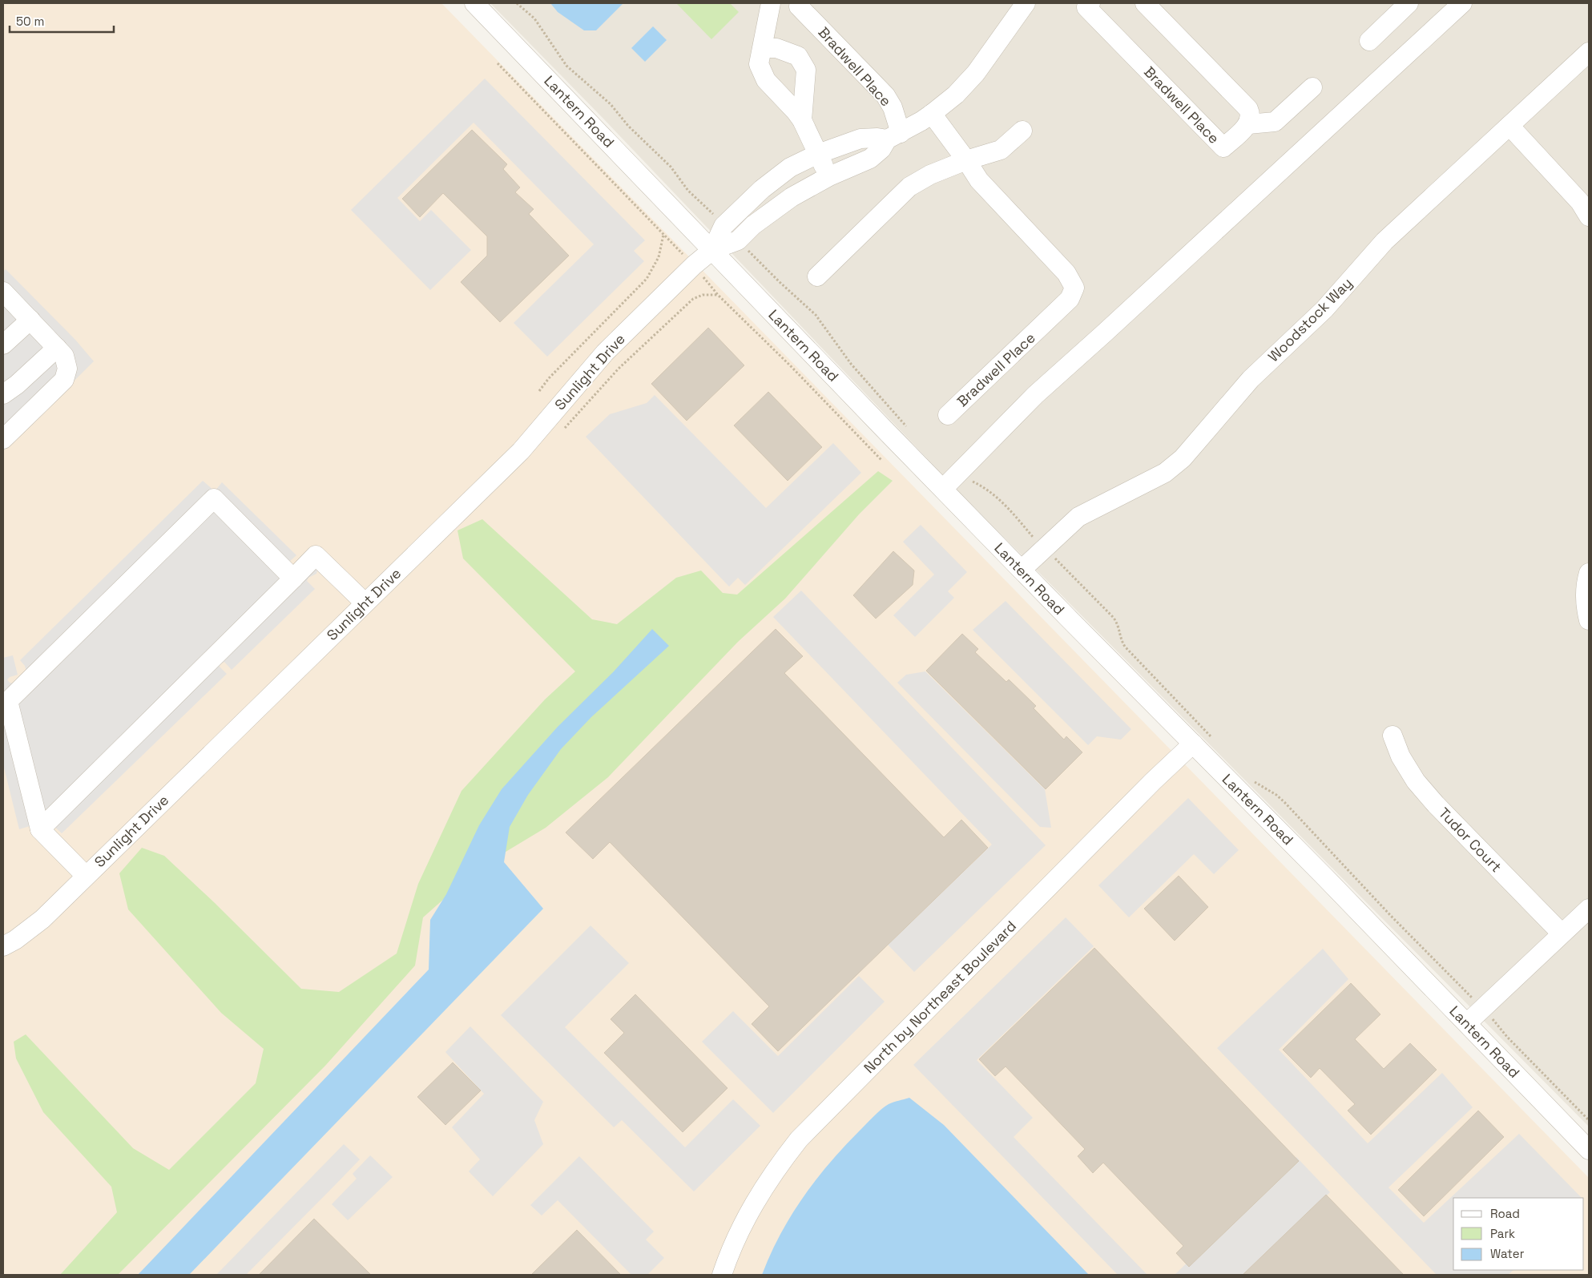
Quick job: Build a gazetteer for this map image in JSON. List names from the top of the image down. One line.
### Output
{"streets":{"street":["Bradwell Place","Lantern Road","Woodstock Way","Sunlight Drive","Tudor Court","North by Northeast Boulevard"]},"crossings":[["Lantern Road","Woodstock Way"],["Lantern Road","Sunlight Drive"],["Lantern Road","North by Northeast Boulevard"]],"legend":["Road","Park","Water"],"scale_bar":"50 m"}
